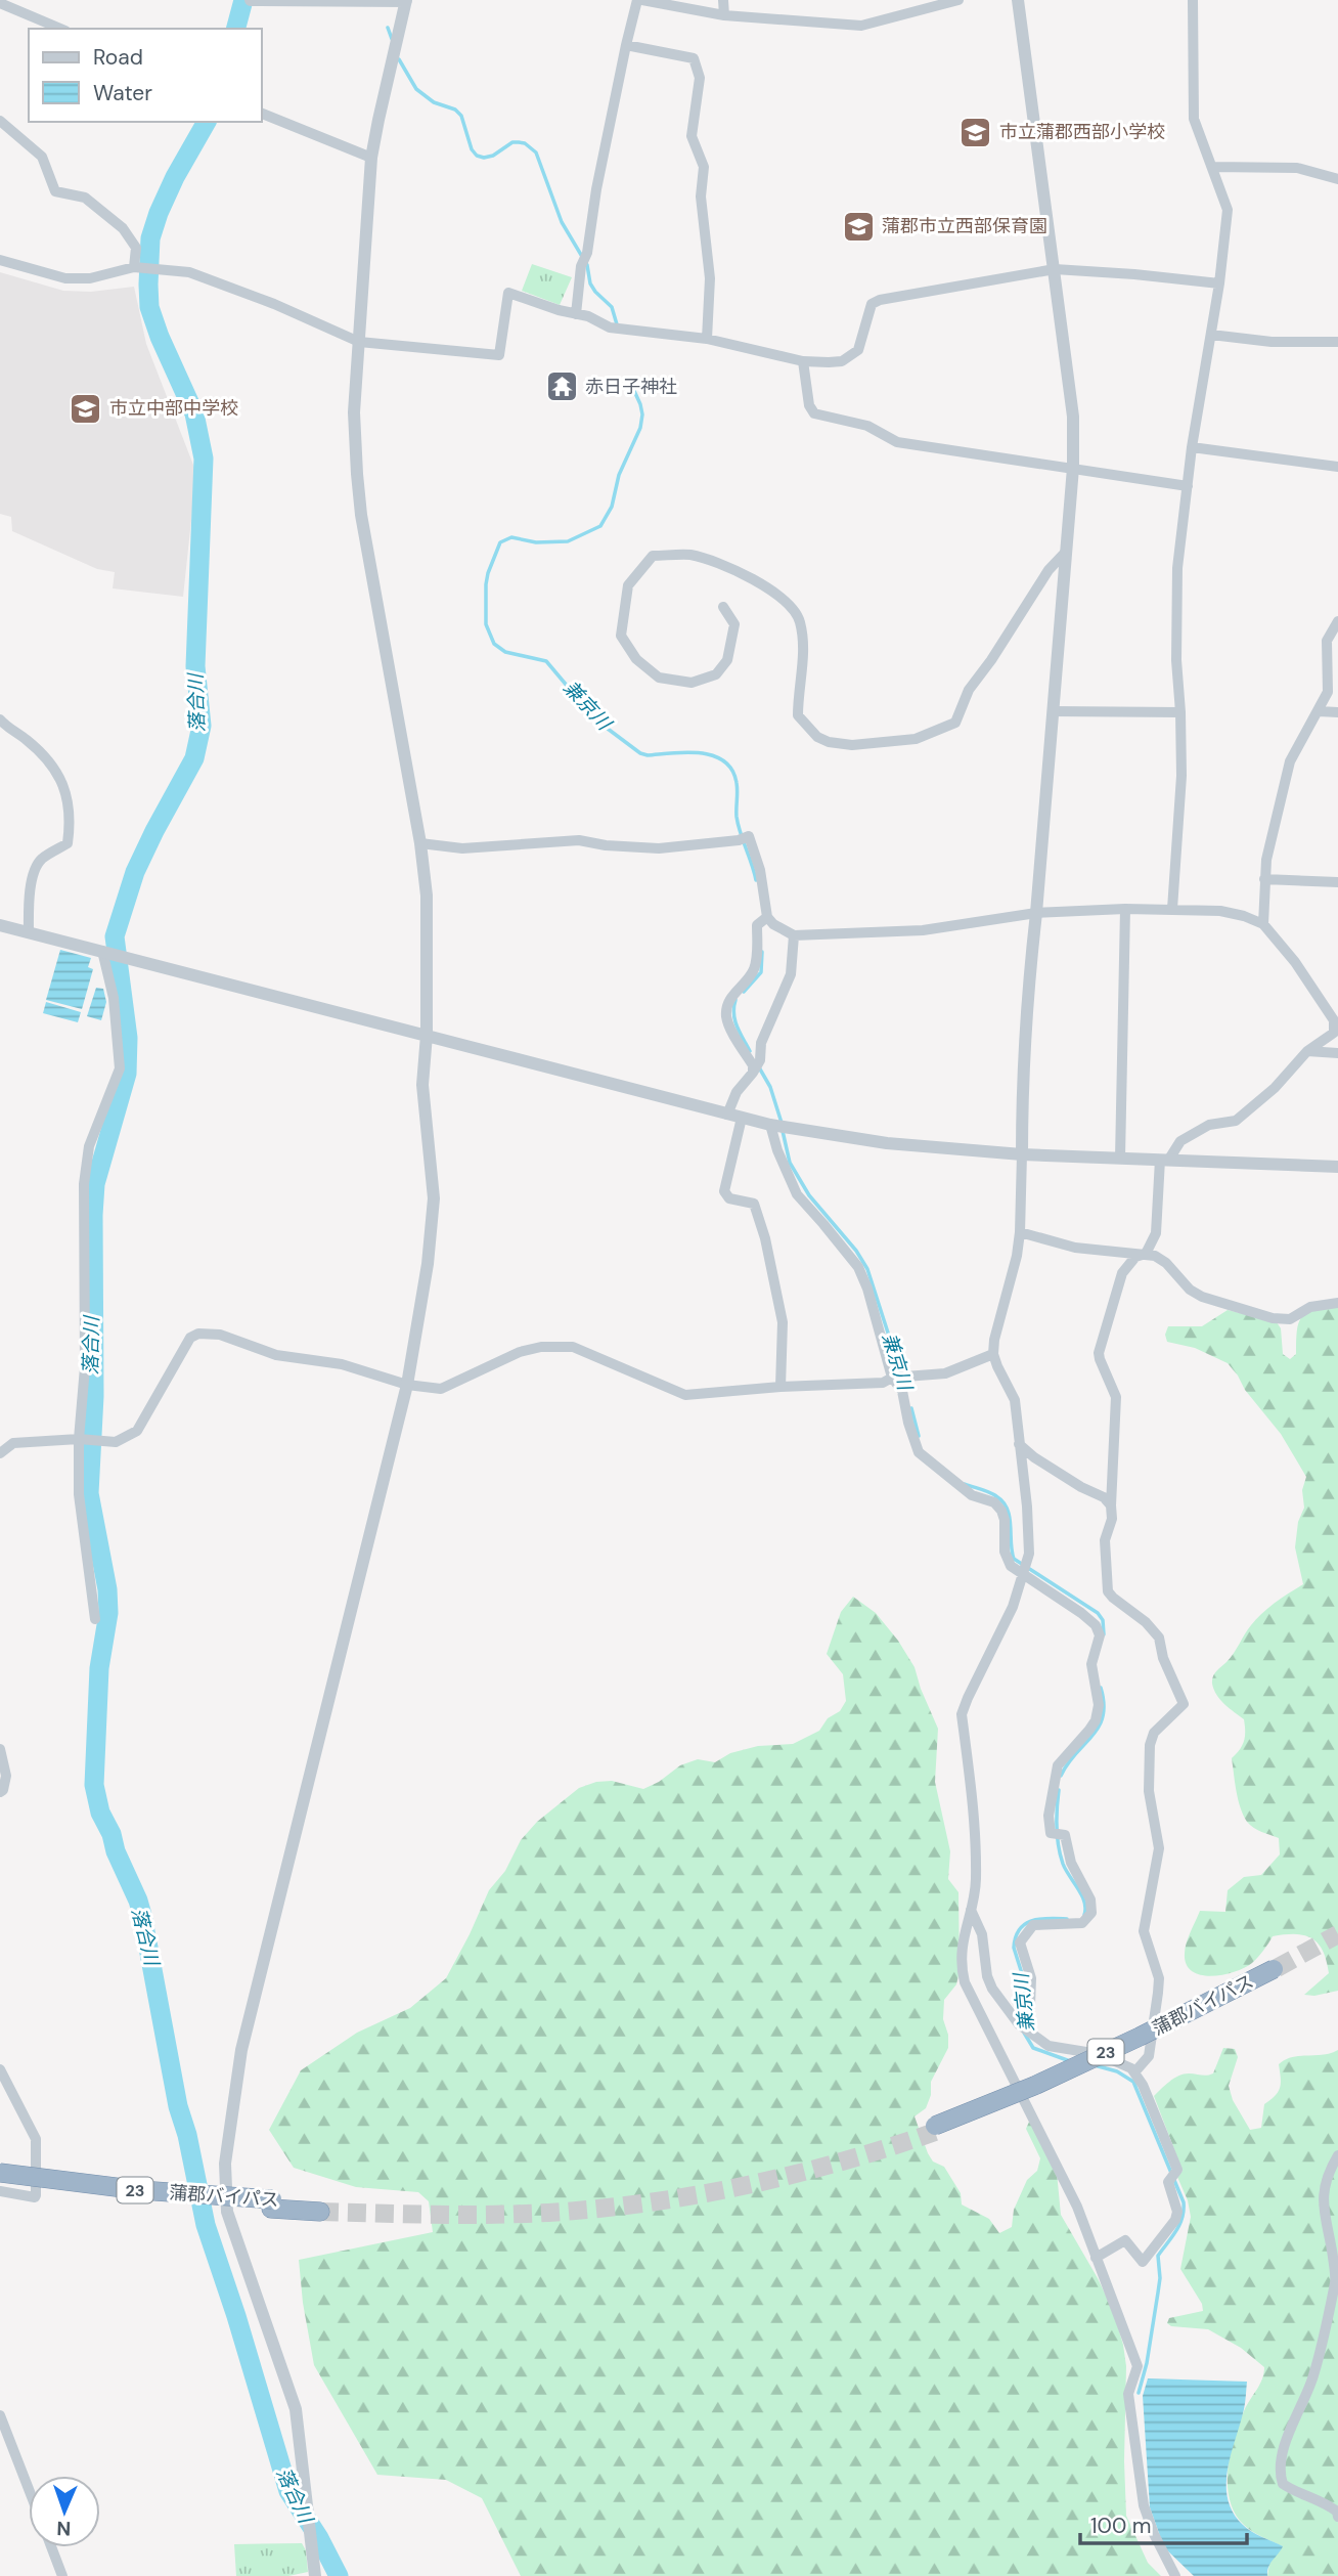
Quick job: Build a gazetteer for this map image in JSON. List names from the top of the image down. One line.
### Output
{"streets":{"highway":["蒲郡バイパス","23"]},"water":["落合川","兼京川"],"places":{"school or university":["市立蒲郡西部小学校","蒲郡市立西部保育園","市立中部中学校"],"temple":["赤日子神社"]},"legend":["Road","Water"],"scale_bar":"100 m","north":"bottom"}
